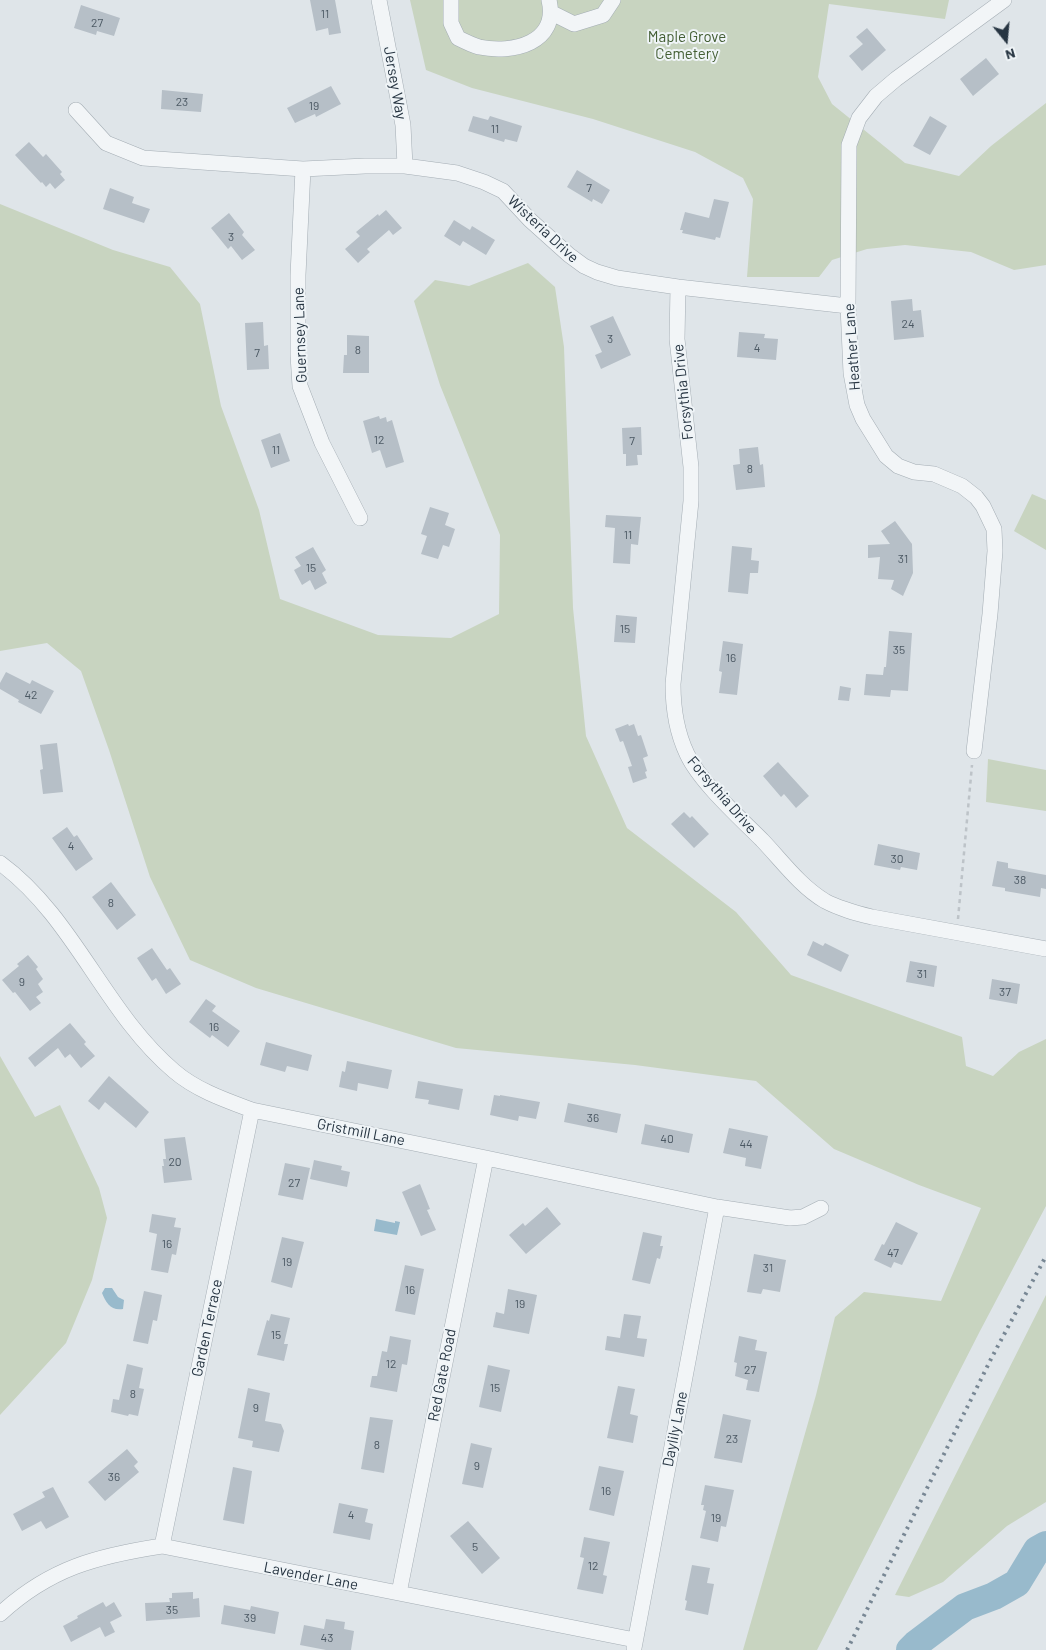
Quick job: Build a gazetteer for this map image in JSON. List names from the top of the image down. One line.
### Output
{"streets":{"street":["Jersey Way","Wisteria Drive","Guernsey Lane","Heather Lane","Forsythia Drive","Gristmill Lane","Garden Terrace","Red Gate Road","Daylily Lane","Lavender Lane"]},"crossings":[["Jersey Way","Wisteria Drive"],["Wisteria Drive","Guernsey Lane"],["Wisteria Drive","Heather Lane"],["Wisteria Drive","Forsythia Drive"],["Gristmill Lane","Garden Terrace"],["Gristmill Lane","Red Gate Road"],["Gristmill Lane","Daylily Lane"],["Garden Terrace","Lavender Lane"],["Red Gate Road","Lavender Lane"],["Daylily Lane","Lavender Lane"]],"parks":["Maple Grove Cemetery"],"house_numbers":["11","27","23","19","11","7","3","24","3","4","8","7","12","7","11","8","11","31","15","15","35","16","42","4","30","38","8","31","9","37","16","36","40","44","20","27","16","47","19","31","16","19","15","12","27","15","8","9","23","8","9","36","16","4","19","5","12","35","39","43"],"north":"bottom"}
